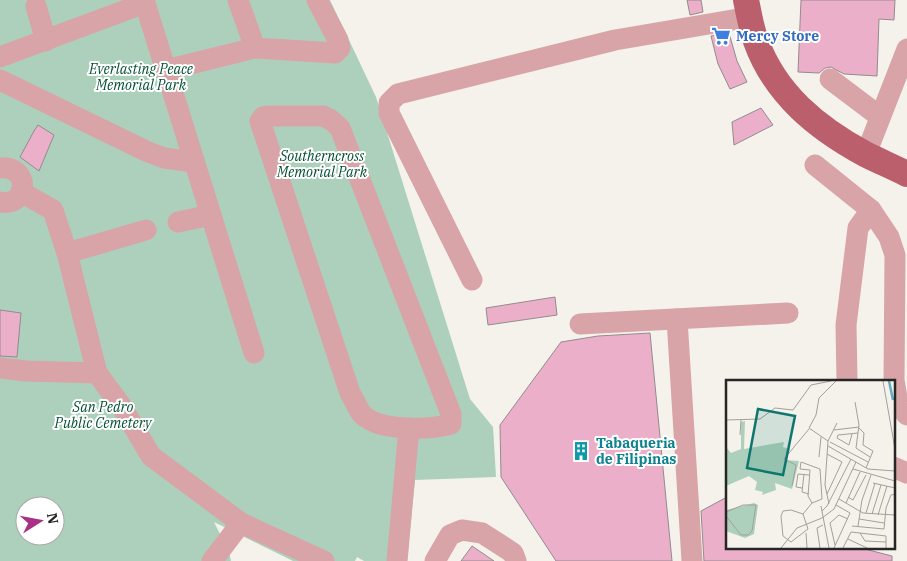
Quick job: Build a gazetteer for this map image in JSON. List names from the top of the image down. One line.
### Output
{"parks":["Everlasting Peace Memorial Park","Southerncross Memorial Park","San Pedro Public Cemetery"],"places":{"supermarket":["Mercy Store"],"building":["Tabaqueria de Filipinas"]},"north":"right"}
